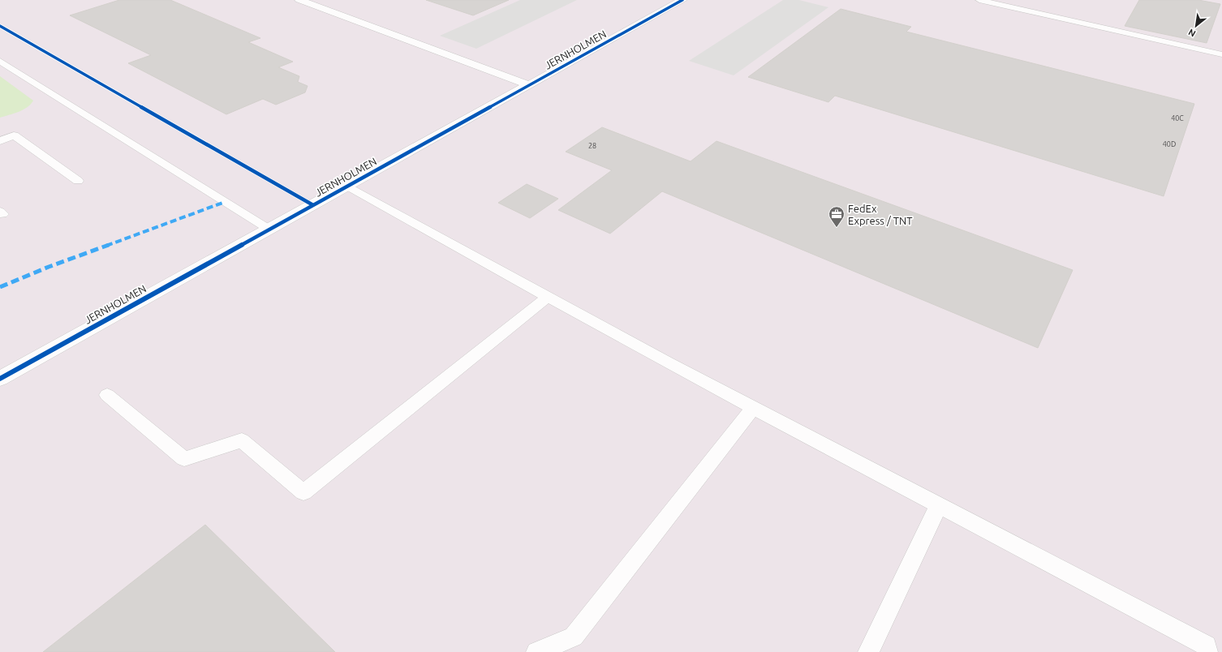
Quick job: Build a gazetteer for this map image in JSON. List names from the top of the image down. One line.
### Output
{"streets":{"street":["JERNHOLMEN"]},"places":{"office":["FedEx Express / TNT"]},"house_numbers":["40C","40D","28"],"north":"bottom left"}
